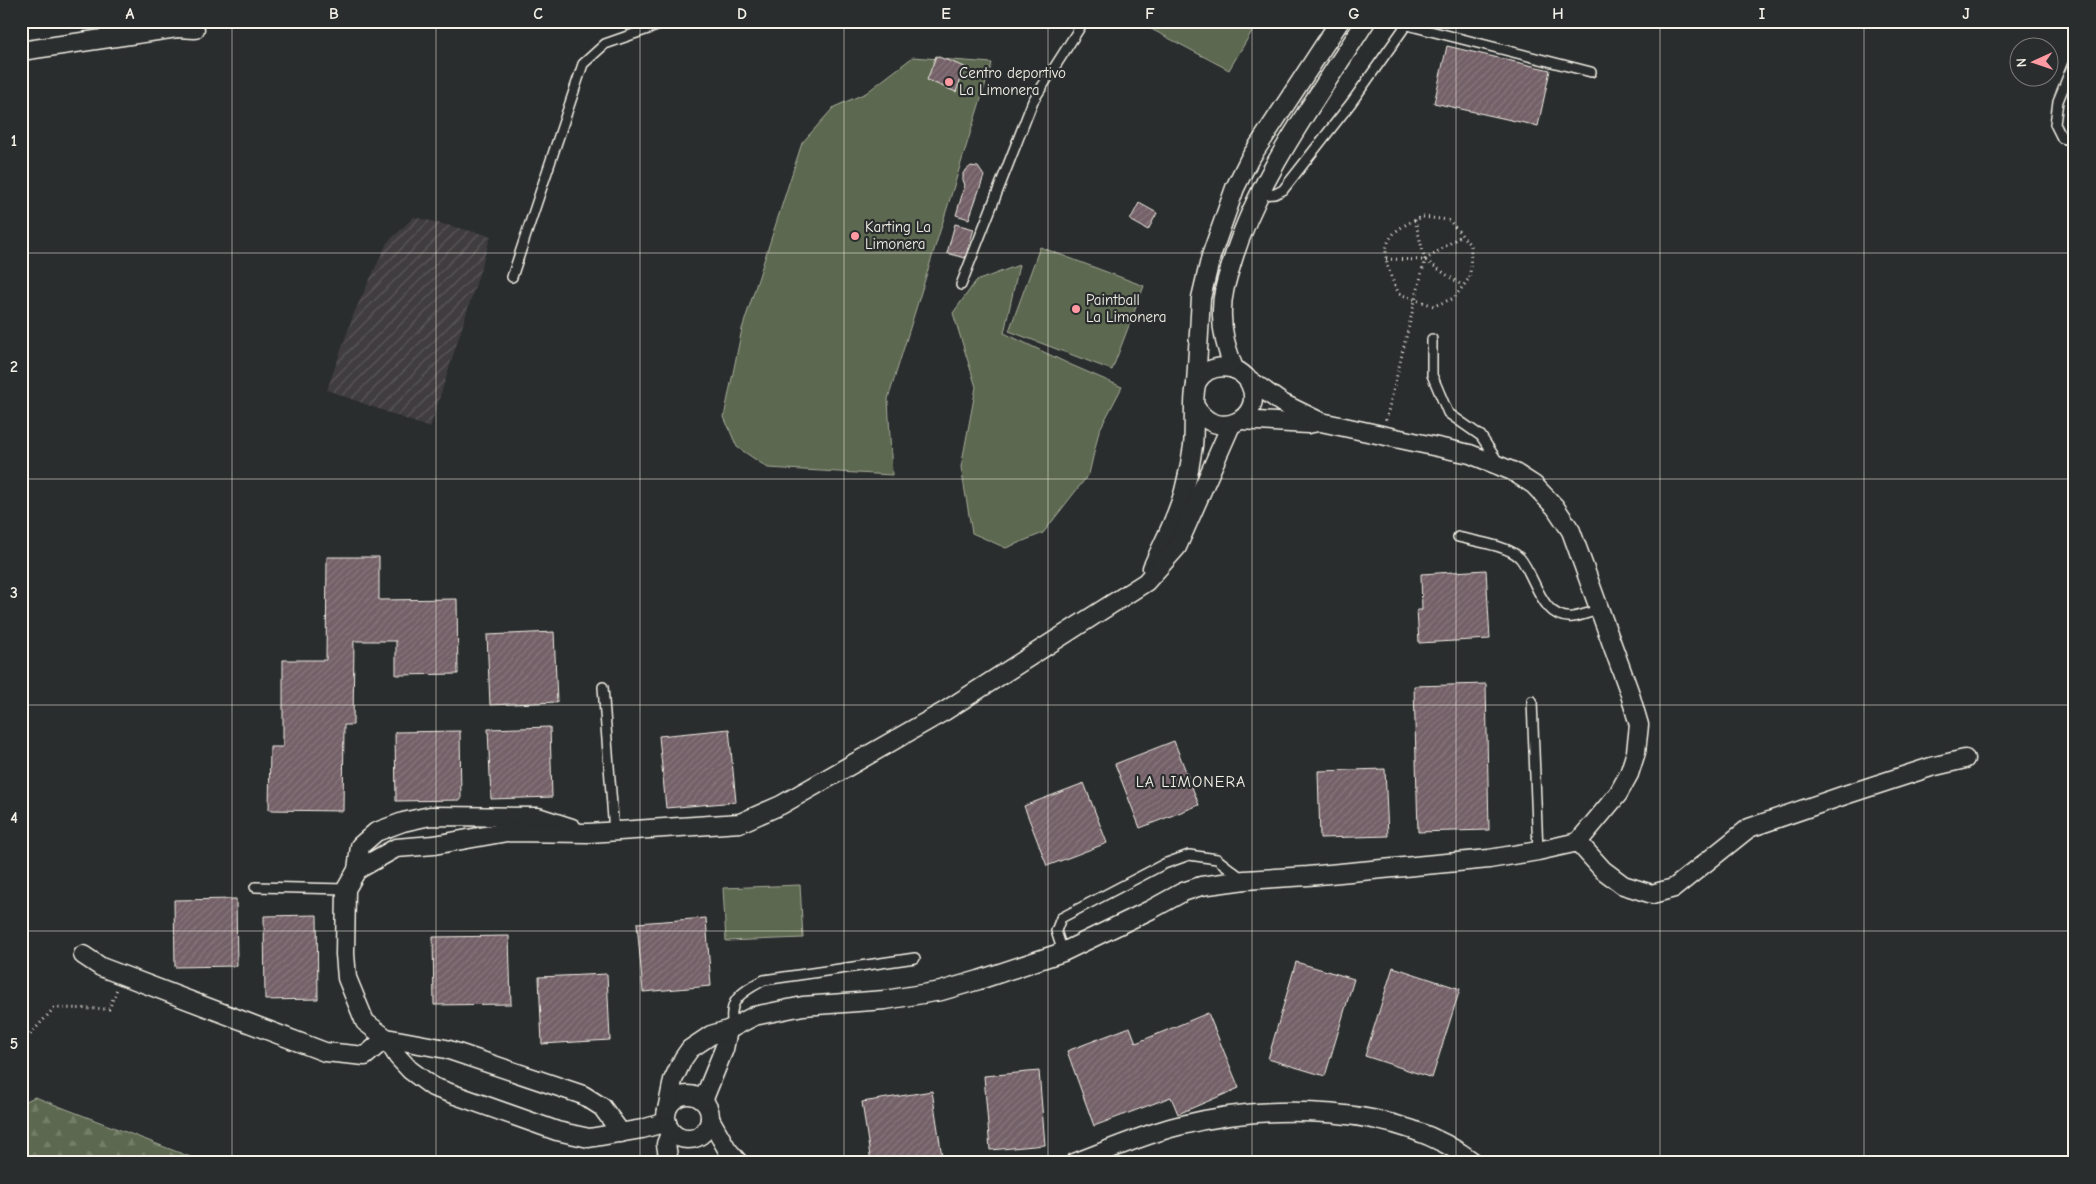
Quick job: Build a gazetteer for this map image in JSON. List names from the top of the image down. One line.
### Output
{"districts":["LA LIMONERA"],"places":["Centro deportivo La Limonera","Karting La Limonera","Paintball La Limonera"],"north":"left","grid":{"columns":["A","B","C","D","E","F","G","H","I","J"],"rows":["1","2","3","4","5"]}}
